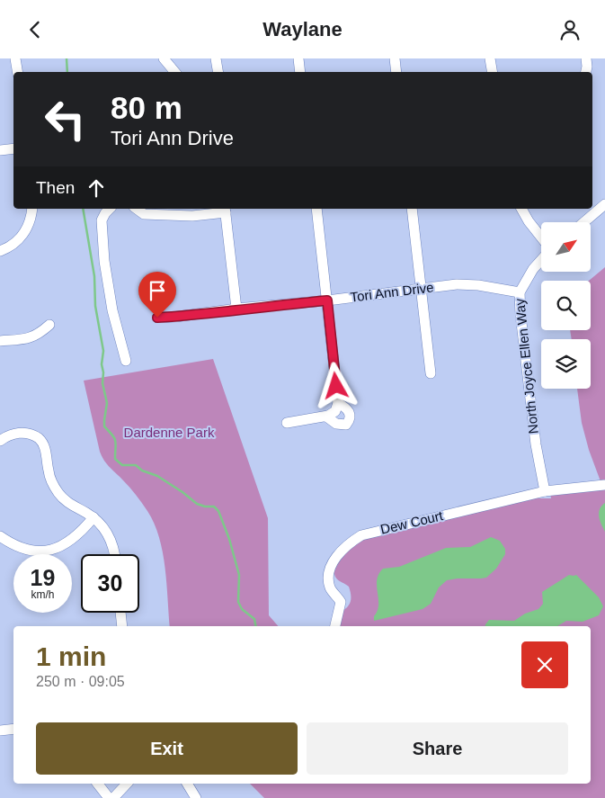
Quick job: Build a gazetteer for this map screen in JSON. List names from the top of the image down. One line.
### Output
{"streets":{"street":["Tori Ann Drive","North Joyce Ellen Way","Dew Court"]},"crossings":[["Tori Ann Drive","North Joyce Ellen Way"],["North Joyce Ellen Way","Dew Court"]],"parks":["Dardenne Park"],"north":"top right","page":{"header":"Waylane","turn":["80 m","Tori Ann Drive"],"then":"Then","speed":"19 km/h","limit":"30","heading":["1 min","250 m · 09:05"],"buttons":["Exit","Share"]}}
